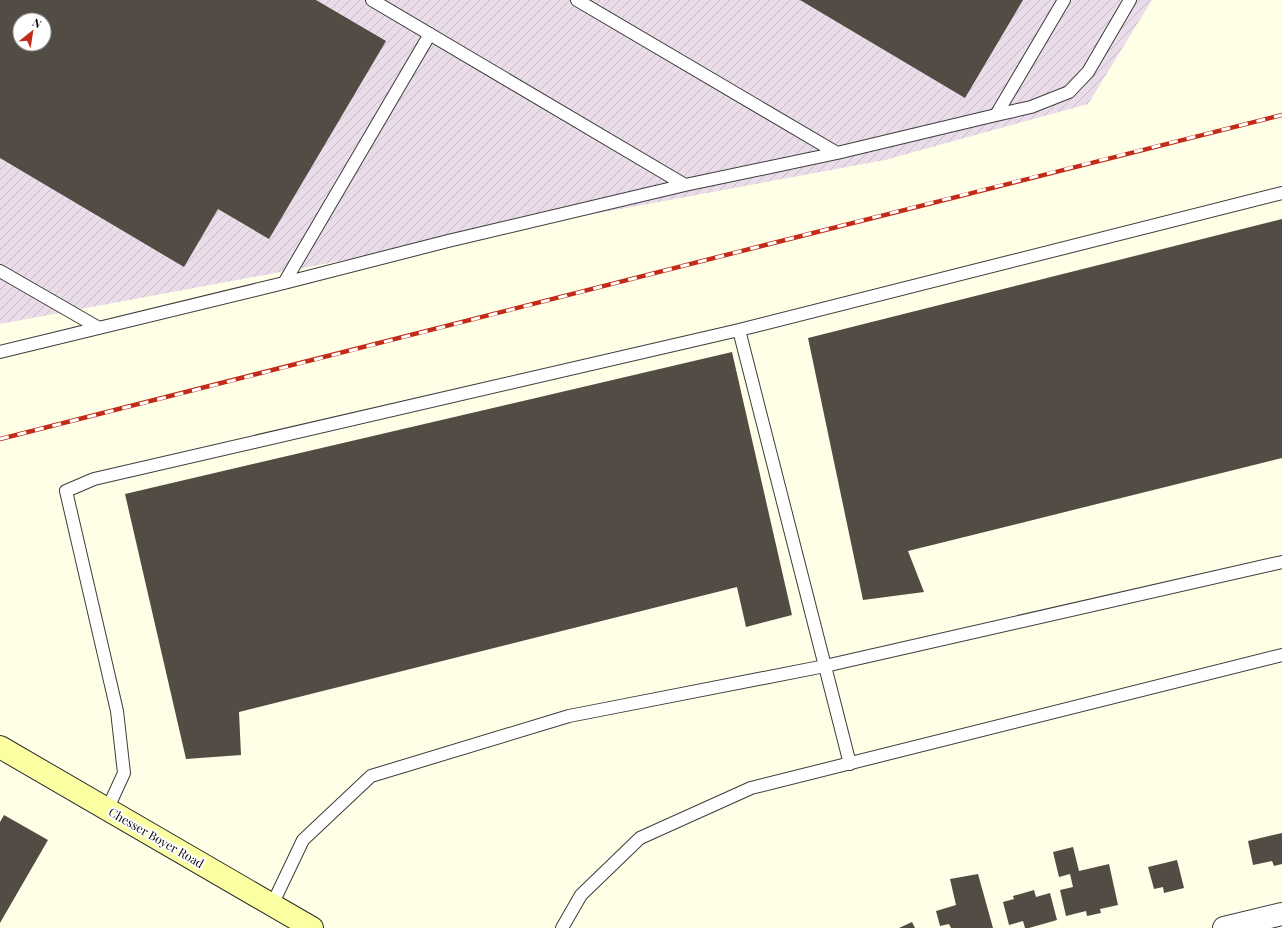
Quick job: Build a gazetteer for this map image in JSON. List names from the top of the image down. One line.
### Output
{"streets":{"street":["Chesser Boyer Road"]},"north":"top right"}
